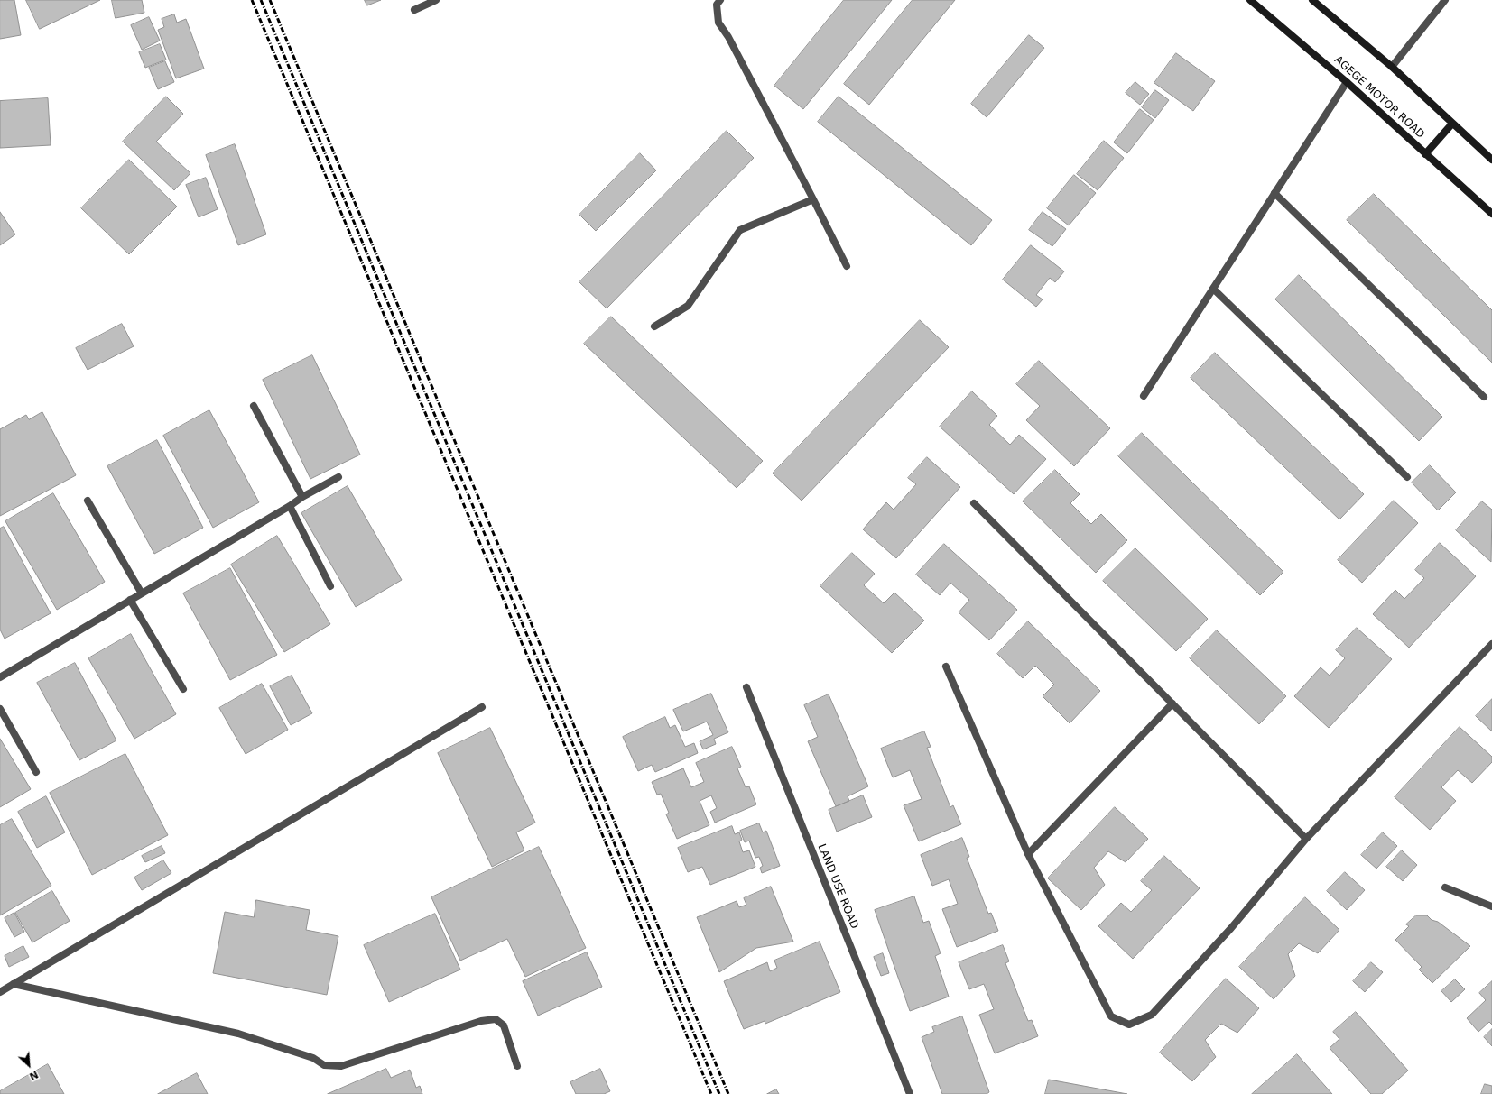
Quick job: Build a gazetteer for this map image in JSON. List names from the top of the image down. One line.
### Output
{"streets":{"main road":["AGEGE MOTOR ROAD"],"street":["LAND USE ROAD"]},"north":"bottom right"}
